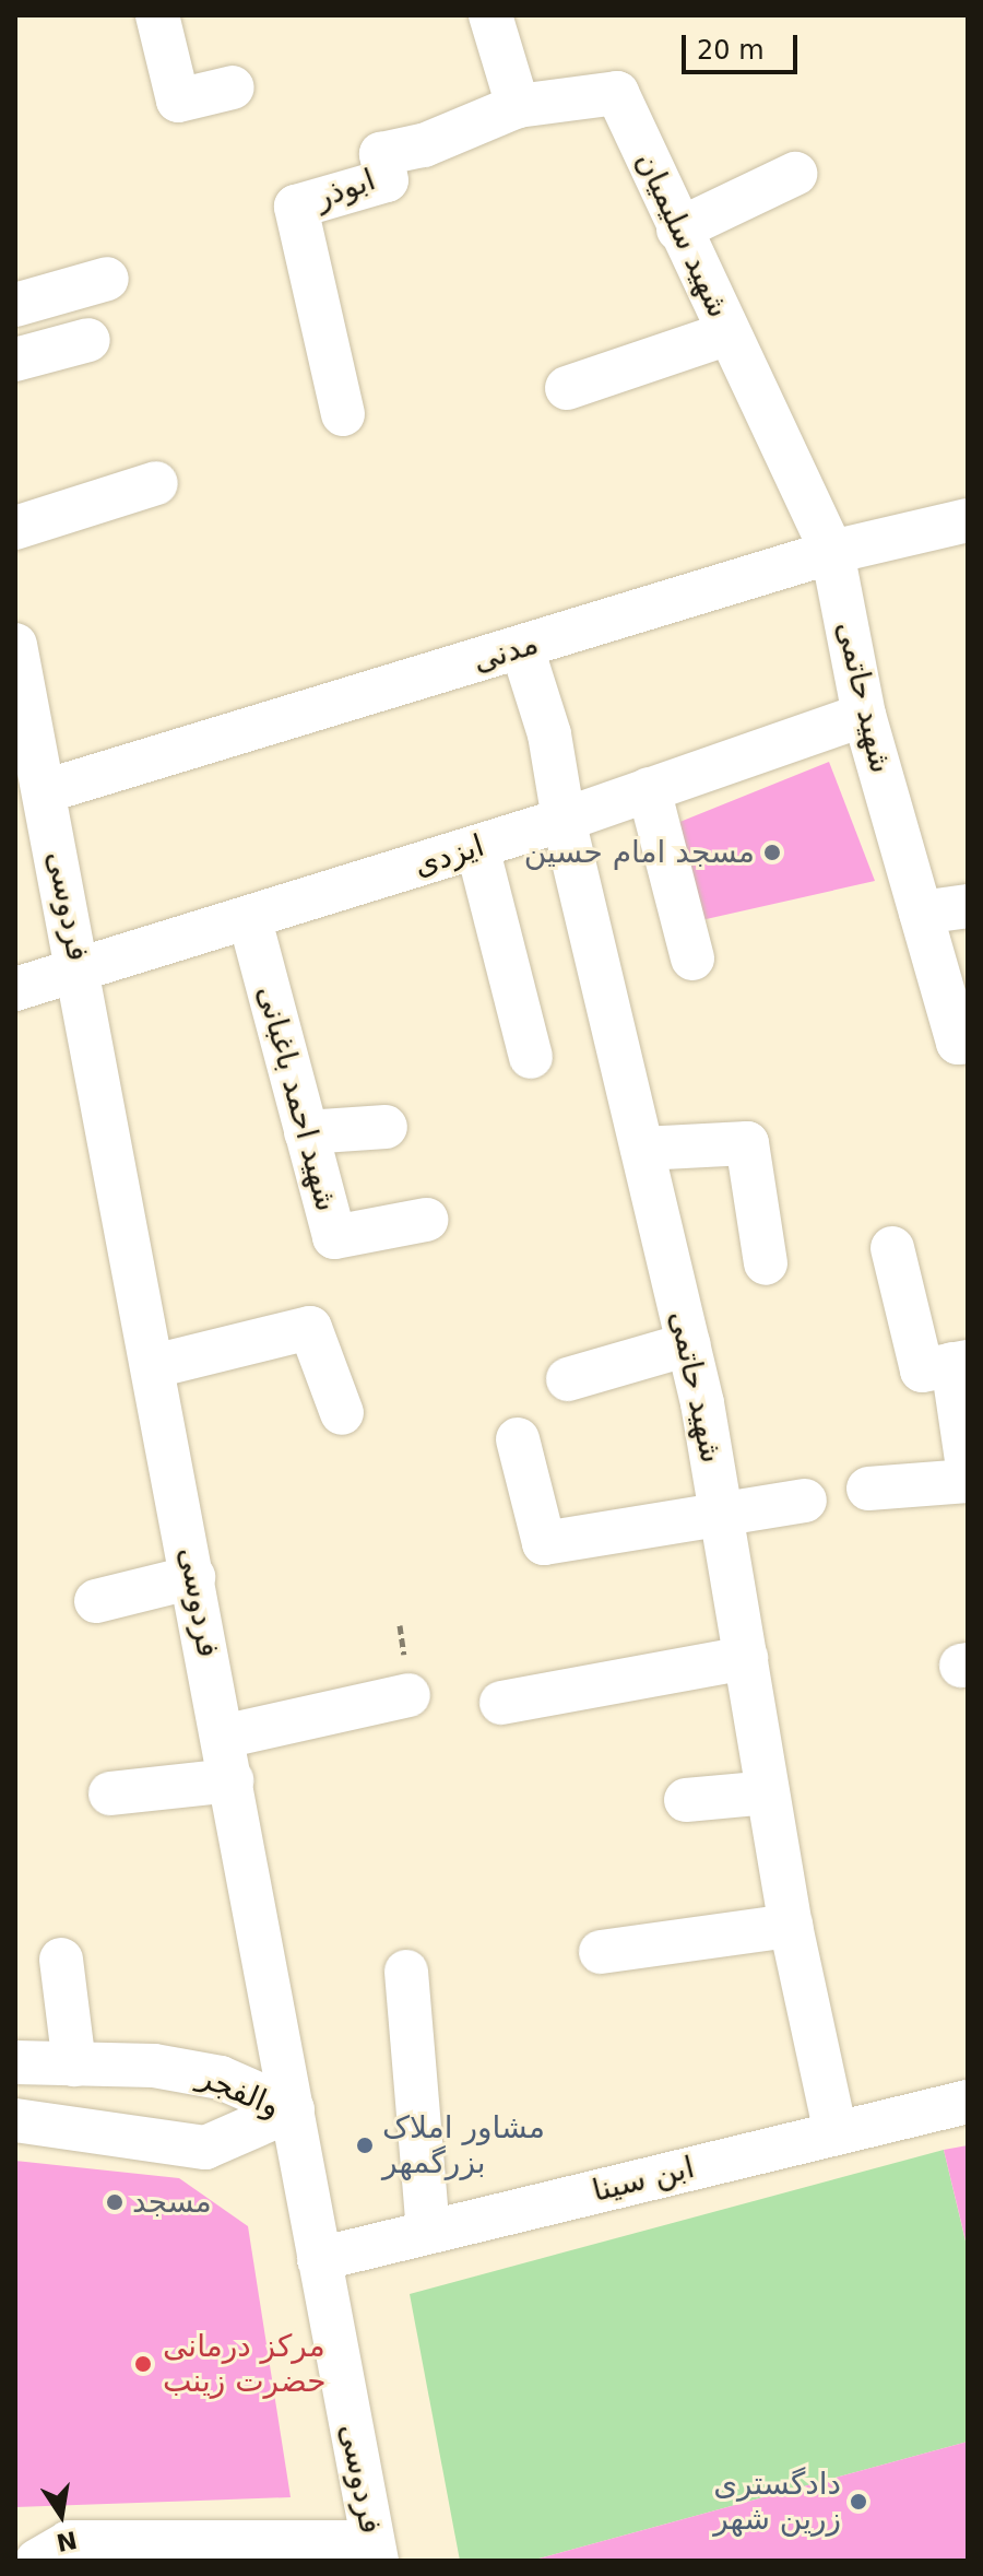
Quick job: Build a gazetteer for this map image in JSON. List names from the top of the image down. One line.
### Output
{"streets":{"street":["ابوذر","شهید سلیمیان","مدنی","شهید حاتمی","ایزدی","فردوسی","شهید احمد باغبانی","والفجر","ابن سینا"]},"crossings":[["ابوذر","شهید سلیمیان"],["شهید سلیمیان","مدنی"],["شهید سلیمیان","شهید حاتمی"],["مدنی","شهید حاتمی"],["مدنی","فردوسی"],["شهید حاتمی","ایزدی"],["شهید حاتمی","ابن سینا"],["ایزدی","فردوسی"],["ایزدی","شهید احمد باغبانی"],["فردوسی","والفجر"],["فردوسی","ابن سینا"]],"places":["مسجد امام حسین","مشاور املاک بزرگمهر","مسجد","مرکز درمانی حضرت زینب","دادگستری زرین شهر"],"scale_bar":"20 m","north":"bottom"}
